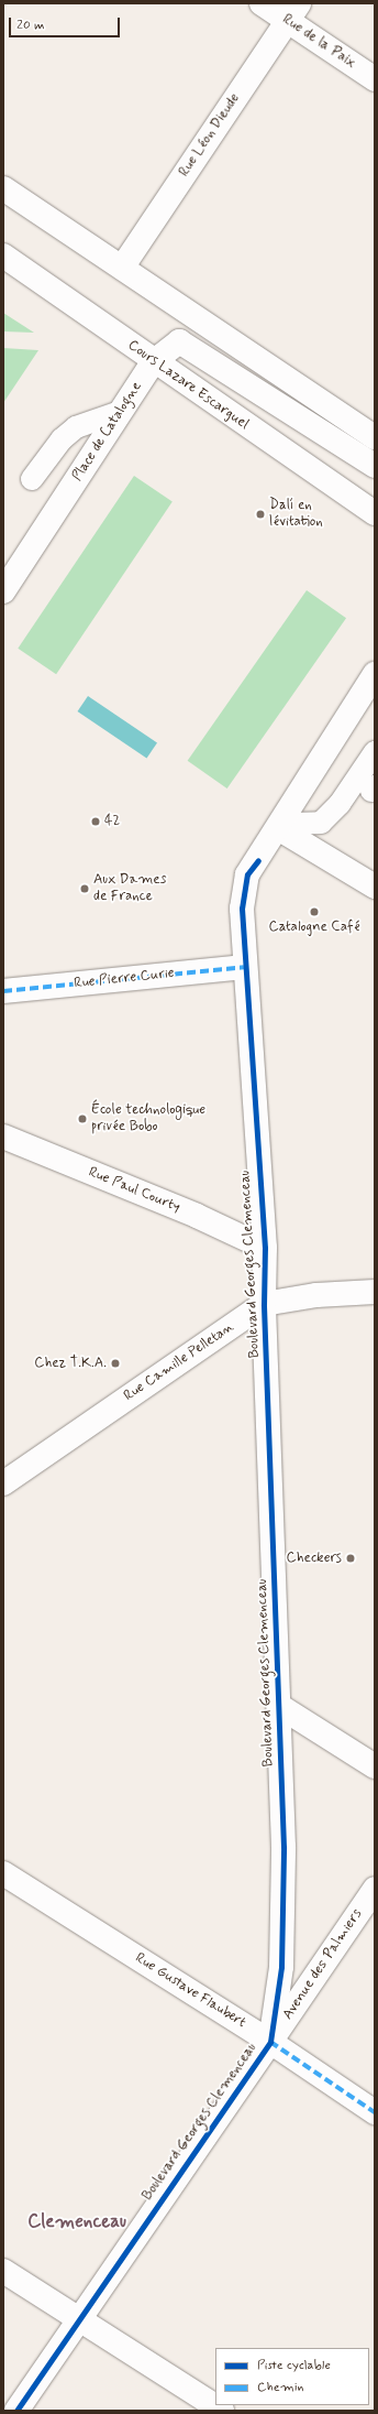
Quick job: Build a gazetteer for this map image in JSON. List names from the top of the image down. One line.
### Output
{"streets":{"street":["Rue de la Paix","Rue Léon Dieude","Cours Lazare Escarguel","Place de Catalogne","Rue Pierre Curie","Rue Paul Courty","Boulevard Georges Clemenceau","Rue Camille Pelletan","Avenue des Palmiers","Rue Gustave Flaubert"]},"crossings":[["Rue de la Paix","Rue Léon Dieude"],["Cours Lazare Escarguel","Place de Catalogne"],["Rue Pierre Curie","Boulevard Georges Clemenceau"],["Rue Paul Courty","Boulevard Georges Clemenceau"],["Boulevard Georges Clemenceau","Rue Camille Pelletan"],["Boulevard Georges Clemenceau","Avenue des Palmiers"],["Boulevard Georges Clemenceau","Rue Gustave Flaubert"],["Avenue des Palmiers","Rue Gustave Flaubert"]],"districts":["Clemenceau"],"places":["Dalí en lévitation","42","Aux Dames de France","Catalogne Café","École technologique privée Bobo","Chez T.K.A.","Checkers"],"legend":["Piste cyclable","Chemin"],"scale_bar":"20 m"}
